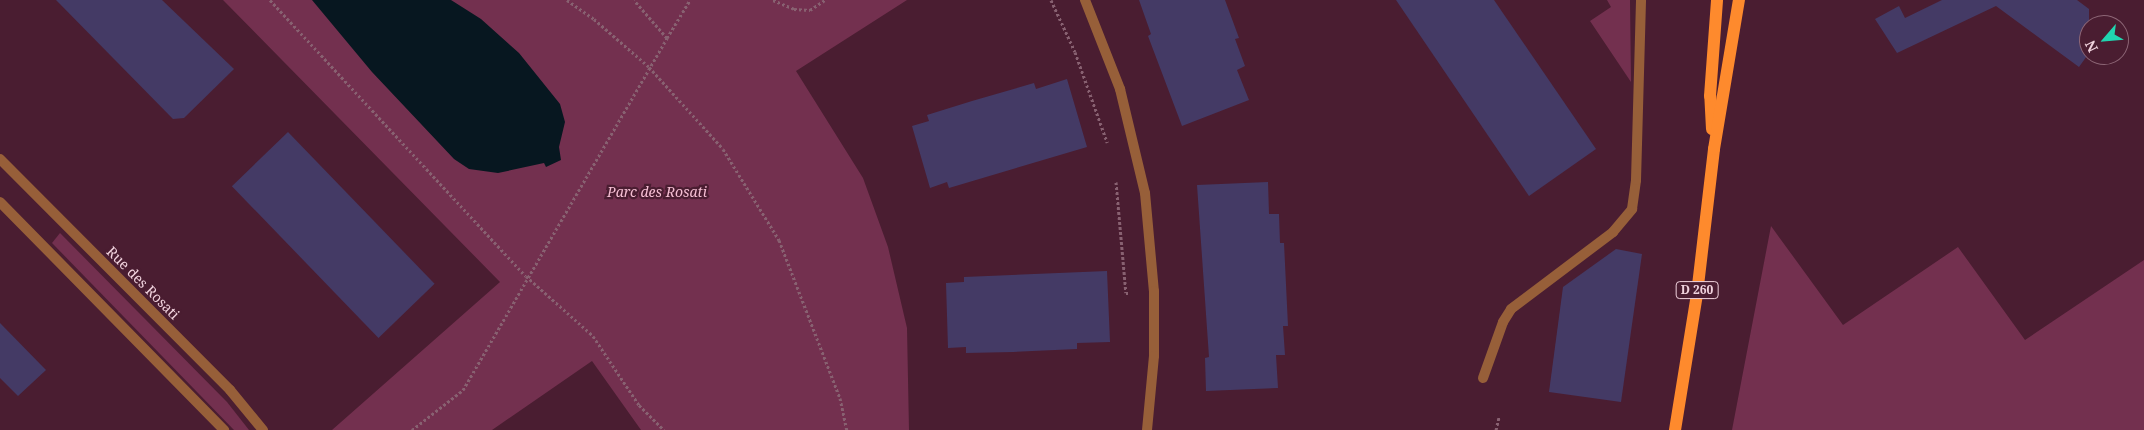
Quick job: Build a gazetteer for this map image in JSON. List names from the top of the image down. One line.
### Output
{"streets":{"main road":["D 260"],"street":["Rue des Rosati"]},"parks":["Parc des Rosati"],"north":"bottom left"}
